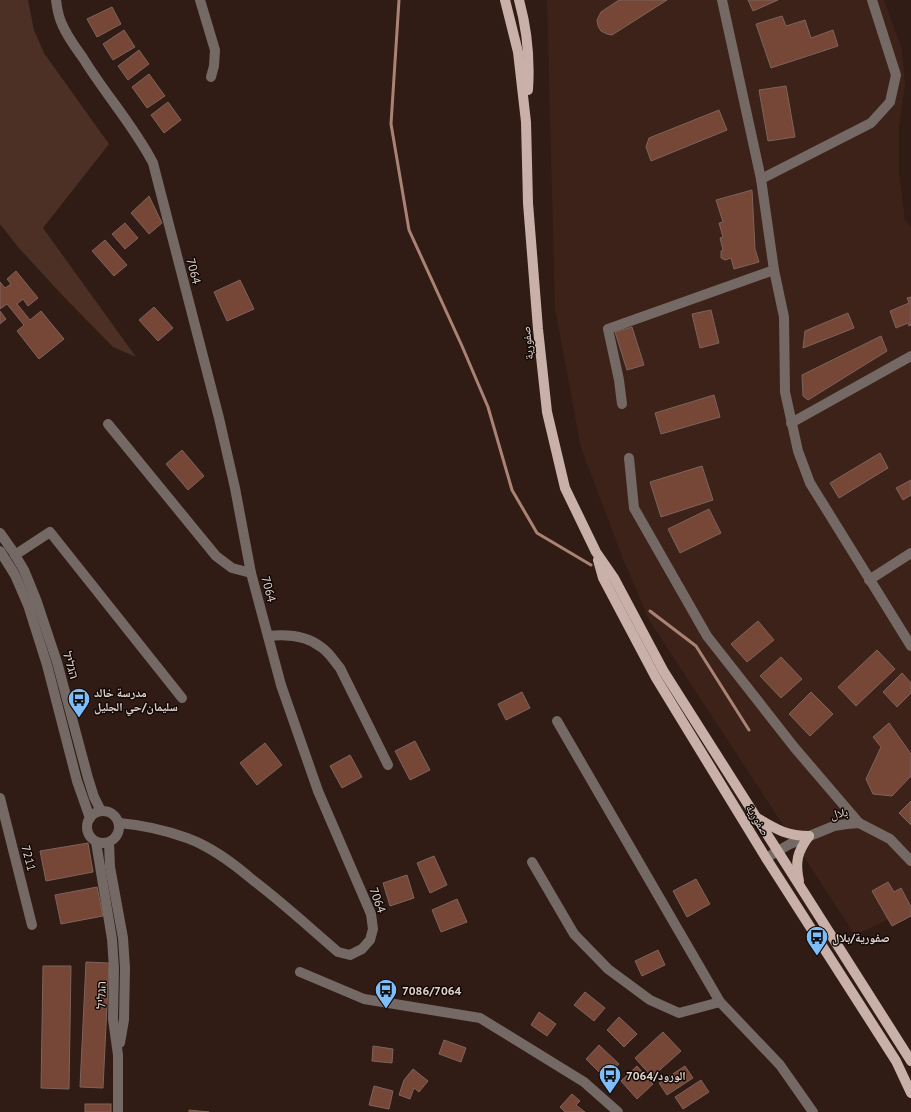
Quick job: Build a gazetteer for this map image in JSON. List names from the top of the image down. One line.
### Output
{"streets":{"main road":["صفورية"],"street":["7064","הגליל","بلال","7211"]},"crossings":[["7064","הגליל"],["صفورية","بلال"]],"places":{"bus stop":["مدرسة خالد سليمان/حي الجليل","صفورية/بلال","7086/7064","الورود/7064"]}}
